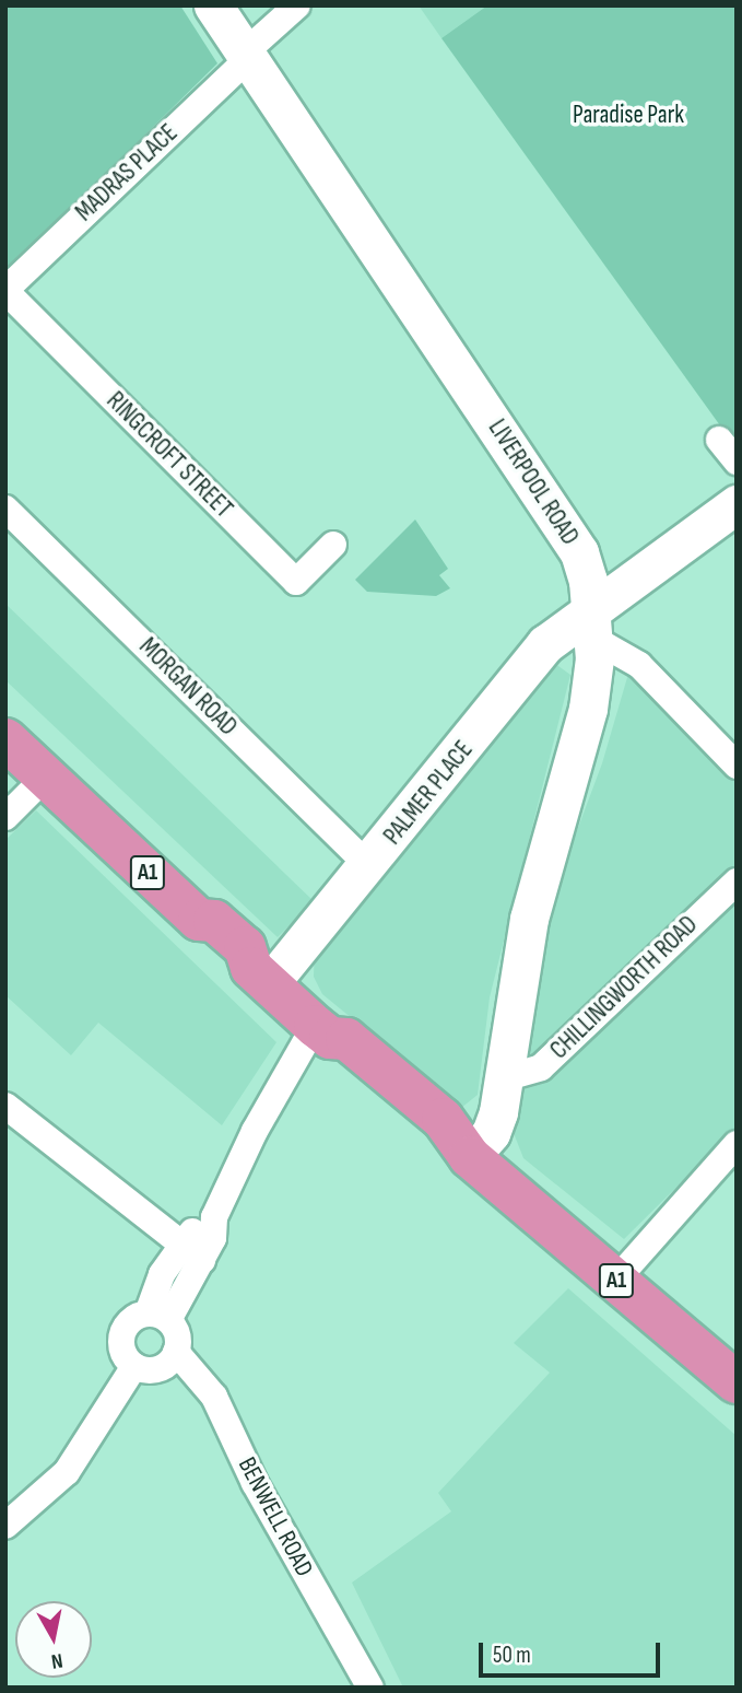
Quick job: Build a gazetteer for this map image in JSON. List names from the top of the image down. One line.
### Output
{"streets":{"highway":["A1"],"main road":["LIVERPOOL ROAD","PALMER PLACE"],"street":["MADRAS PLACE","RINGCROFT STREET","MORGAN ROAD","CHILLINGWORTH ROAD","BENWELL ROAD"]},"crossings":[["MADRAS PLACE","RINGCROFT STREET"],["MADRAS PLACE","LIVERPOOL ROAD"],["LIVERPOOL ROAD","PALMER PLACE"],["LIVERPOOL ROAD","A1"],["LIVERPOOL ROAD","CHILLINGWORTH ROAD"],["MORGAN ROAD","PALMER PLACE"],["PALMER PLACE","A1"]],"parks":["Paradise Park"],"scale_bar":"50 m","north":"bottom"}
